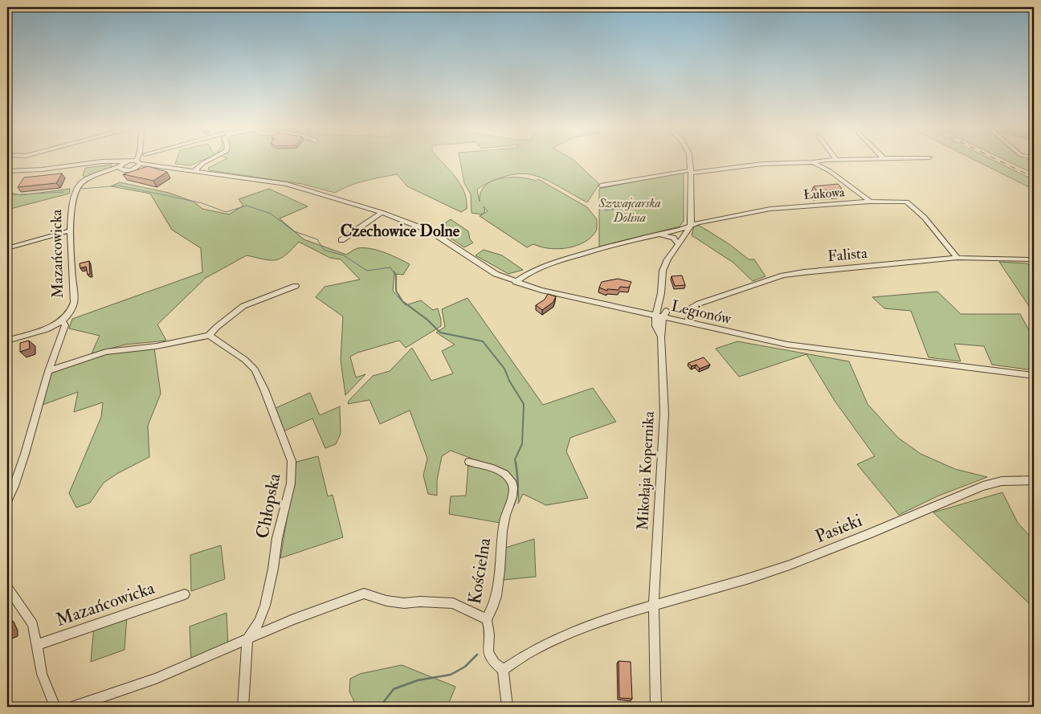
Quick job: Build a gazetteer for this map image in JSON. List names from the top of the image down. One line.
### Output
{"streets":{"street":["Łukowa","Mazańcowicka","Falista","Legionów","Mikołaja Kopernika","Chłopska","Pasieki","Kościelna"]},"crossings":[["Łukowa","Falista"],["Łukowa","Legionów"],["Mazańcowicka","Legionów"],["Falista","Legionów"],["Legionów","Mikołaja Kopernika"],["Mikołaja Kopernika","Pasieki"]],"districts":["Czechowice Dolne"],"parks":["Szwajcarska Dolina"]}
